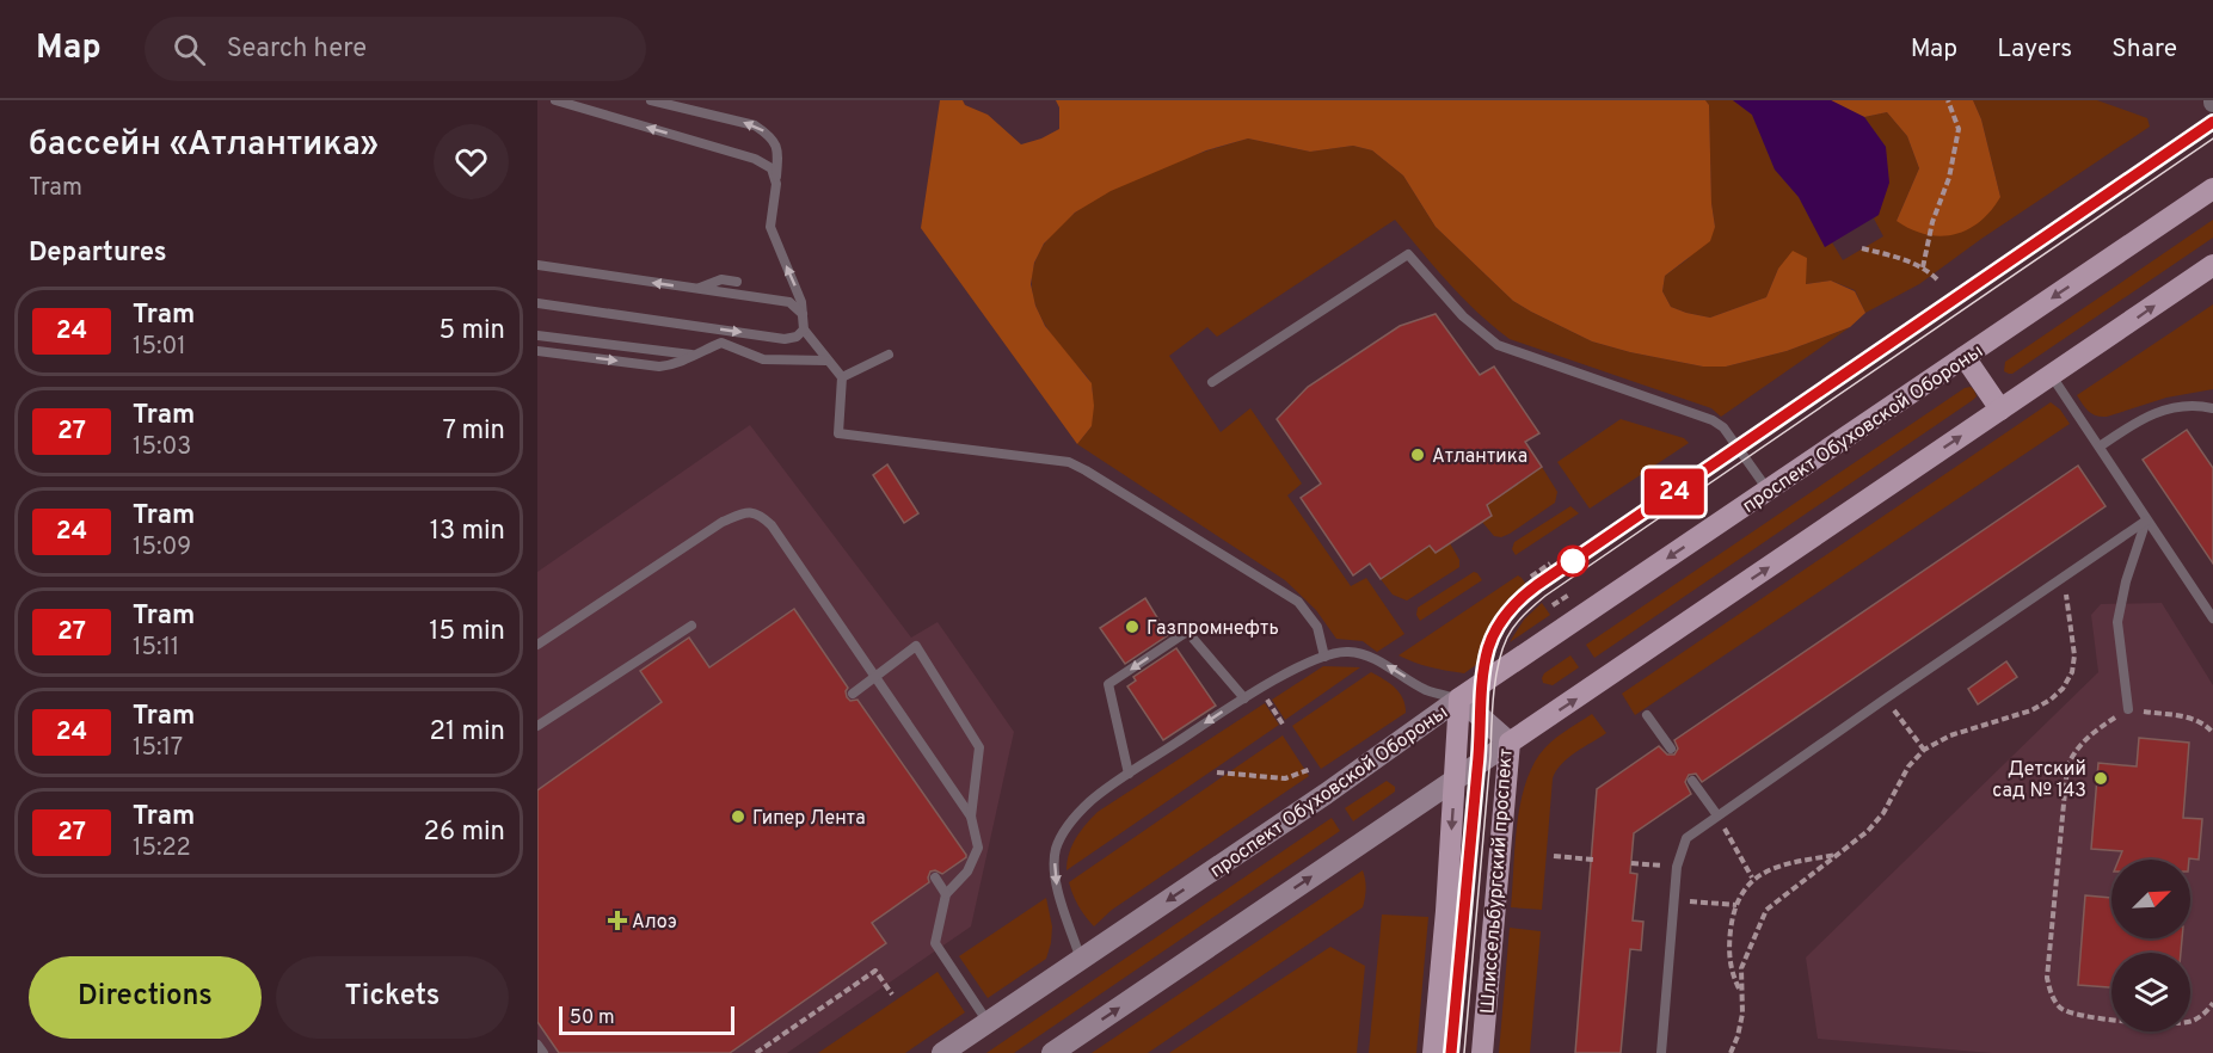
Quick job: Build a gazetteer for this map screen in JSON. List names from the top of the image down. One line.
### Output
{"streets":{"main road":["проспект Обуховской Обороны","Шлиссельбургский проспект"]},"crossings":[["проспект Обуховской Обороны","Шлиссельбургский проспект"]],"places":{"other":["Атлантика","Газпромнефть","Детский сад № 143","Гипер Лента"],"health":["Алоэ"]},"lines":["tram line 24"],"scale_bar":"50 m","north":"top right","page":{"header":"Map","search":"Search here","nav":["Map","Layers","Share"],"heading":[["бассейн «Атлантика»","Tram"],"Departures"],"on_map":"24","list":[{"mark":"24","name":"Tram","note":"15:01","value":"5 min"},{"mark":"27","name":"Tram","note":"15:03","value":"7 min"},{"mark":"24","name":"Tram","note":"15:09","value":"13 min"},{"mark":"27","name":"Tram","note":"15:11","value":"15 min"},{"mark":"24","name":"Tram","note":"15:17","value":"21 min"},{"mark":"27","name":"Tram","note":"15:22","value":"26 min"}],"buttons":["Directions","Tickets"],"scale":"50 m"}}
